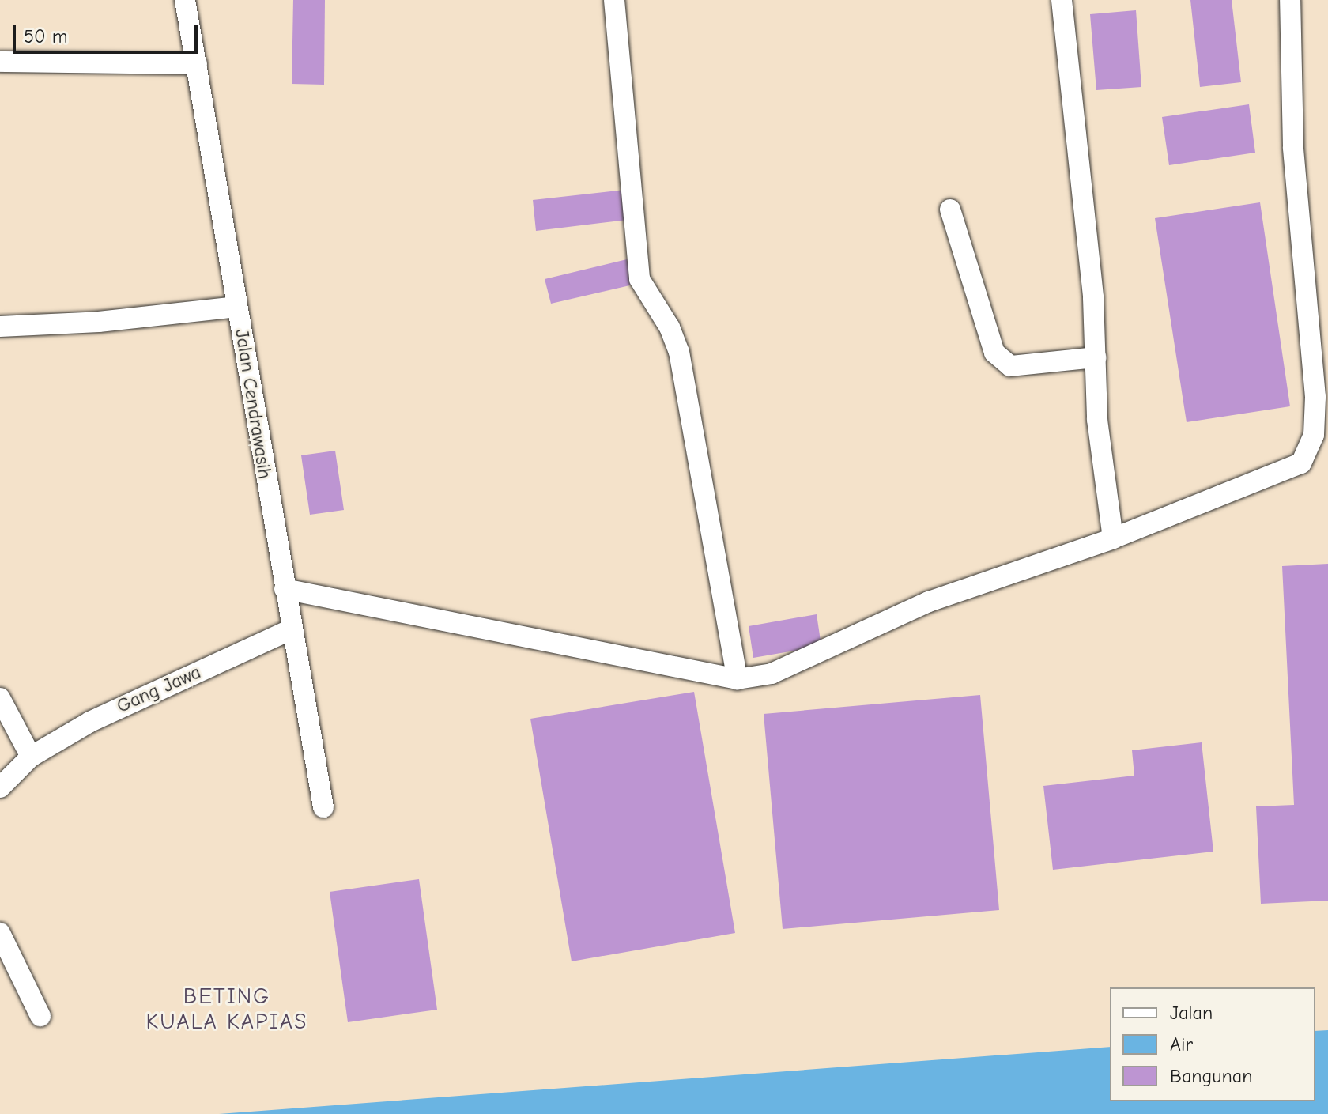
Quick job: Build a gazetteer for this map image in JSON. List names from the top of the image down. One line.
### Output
{"streets":{"street":["Jalan Cendrawasih","Gang Jawa"]},"crossings":[["Jalan Cendrawasih","Gang Jawa"]],"districts":["BETING KUALA KAPIAS"],"legend":["Jalan","Air","Bangunan"],"scale_bar":"50 m"}
